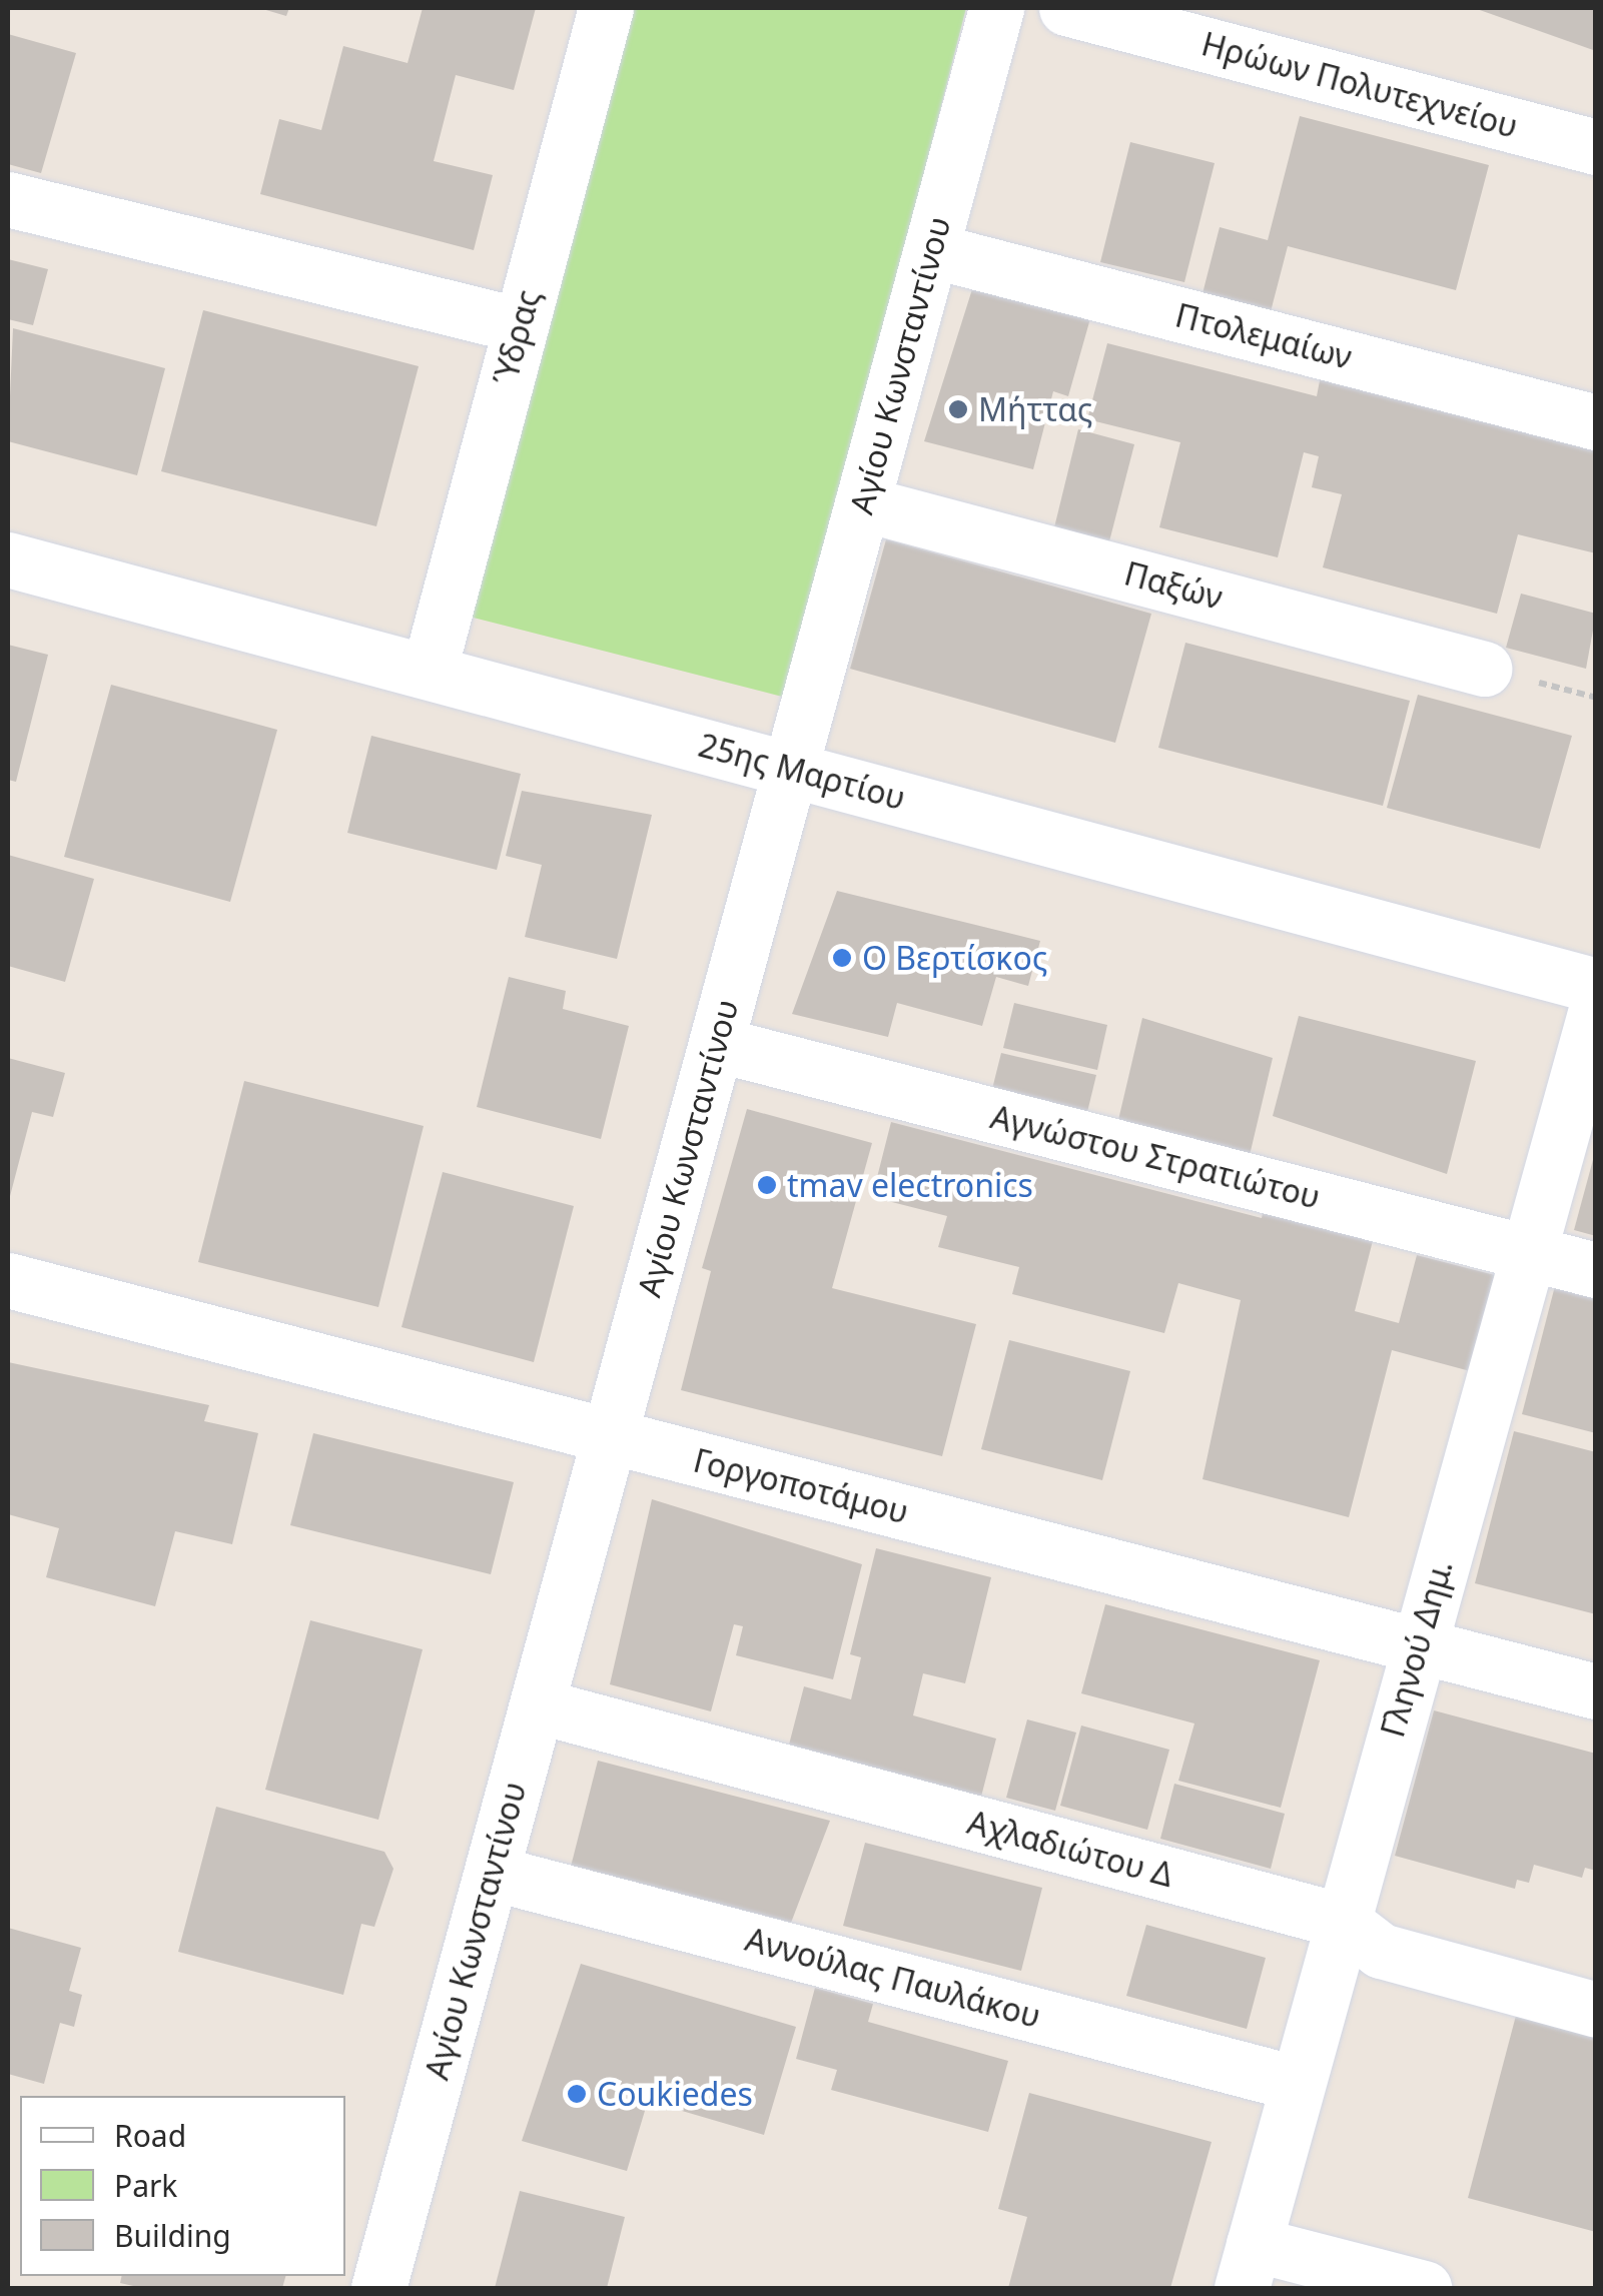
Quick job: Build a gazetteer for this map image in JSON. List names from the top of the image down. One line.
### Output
{"streets":{"street":["Ηρώων Πολυτεχνείου","Πτολεμαίων","Ύδρας","Αγίου Κωνσταντίνου","Παξών","25ης Μαρτίου","Αγνώστου Στρατιώτου","Γοργοποτάμου","Γληνού Δημ.","Αχλαδιώτου Δ","Αννούλας Παυλάκου"]},"crossings":[["Πτολεμαίων","Αγίου Κωνσταντίνου"],["Ύδρας","25ης Μαρτίου"],["Αγίου Κωνσταντίνου","Παξών"],["Αγίου Κωνσταντίνου","25ης Μαρτίου"],["Αγίου Κωνσταντίνου","Αγνώστου Στρατιώτου"],["Αγίου Κωνσταντίνου","Γοργοποτάμου"],["Αγίου Κωνσταντίνου","Αχλαδιώτου Δ"],["Αγίου Κωνσταντίνου","Αννούλας Παυλάκου"],["Αγνώστου Στρατιώτου","Γληνού Δημ."],["Γοργοποτάμου","Γληνού Δημ."],["Γληνού Δημ.","Αχλαδιώτου Δ"],["Γληνού Δημ.","Αννούλας Παυλάκου"]],"places":["Μήττας","Ο Βερτίσκος","tmav electronics","Coukiedes"],"legend":["Road","Park","Building"]}
